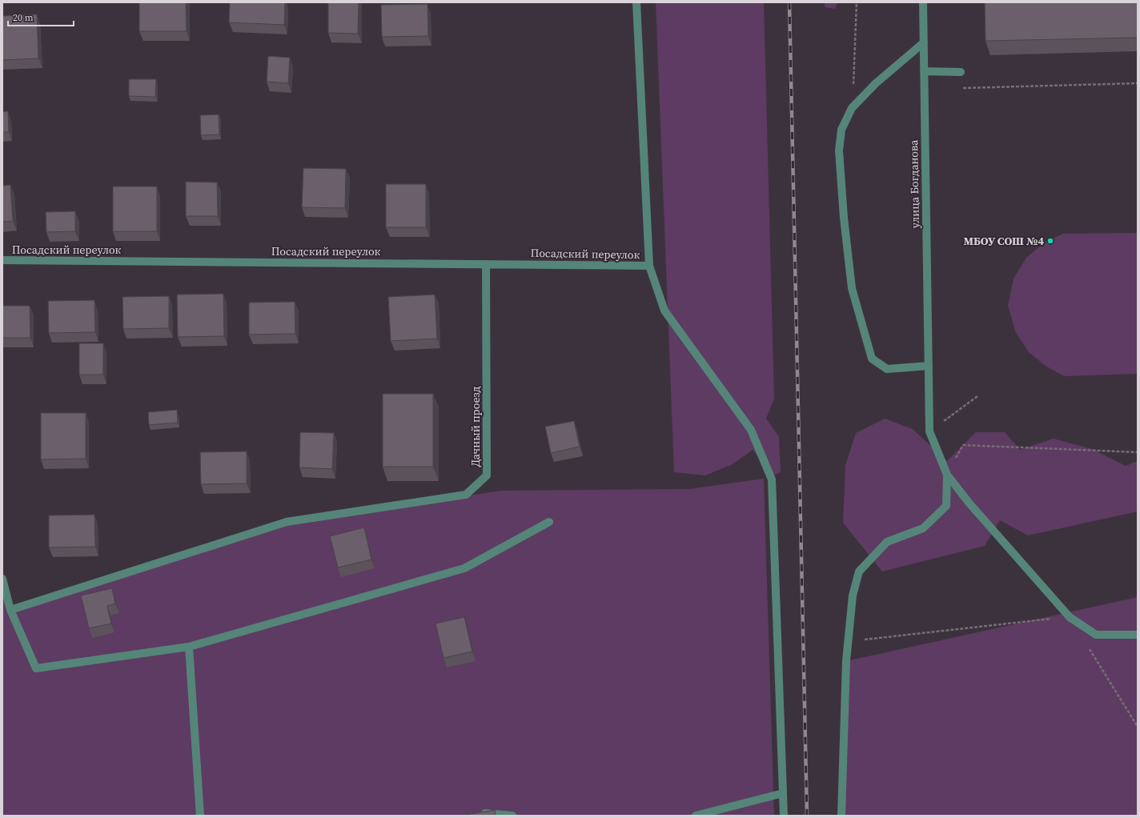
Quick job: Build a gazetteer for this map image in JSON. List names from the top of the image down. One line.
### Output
{"streets":{"street":["улица Богданова","Посадский переулок","Дачный проезд"]},"crossings":[["Посадский переулок","Дачный проезд"]],"places":["МБОУ СОШ №4"],"scale_bar":"20 m"}
